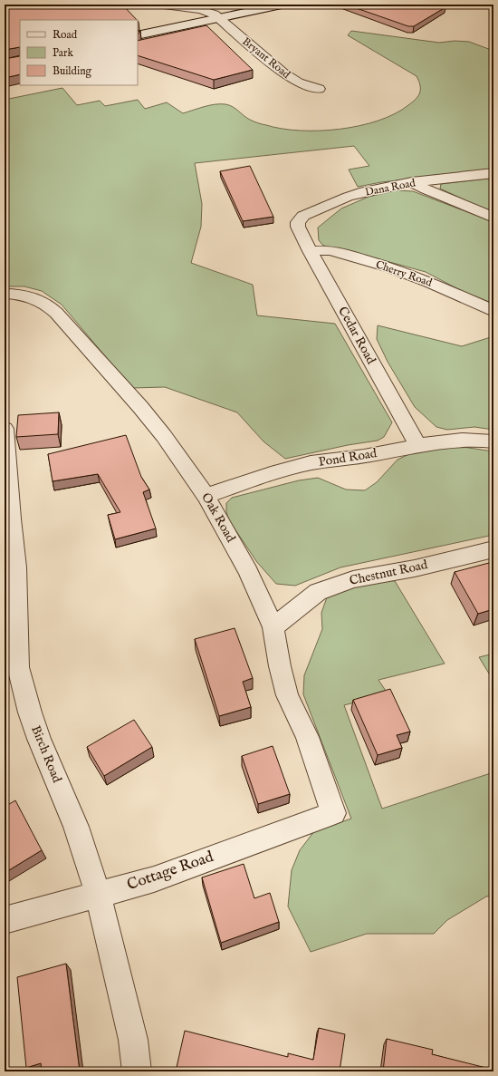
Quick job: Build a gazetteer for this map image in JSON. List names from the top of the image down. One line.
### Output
{"streets":{"street":["Bryant Road","Dana Road","Cherry Road","Cedar Road","Pond Road","Oak Road","Chestnut Road","Birch Road","Cottage Road"]},"crossings":[["Dana Road","Cedar Road"],["Cherry Road","Cedar Road"],["Cedar Road","Pond Road"],["Pond Road","Oak Road"],["Oak Road","Chestnut Road"],["Oak Road","Cottage Road"],["Birch Road","Cottage Road"]],"legend":["Road","Park","Building"]}
